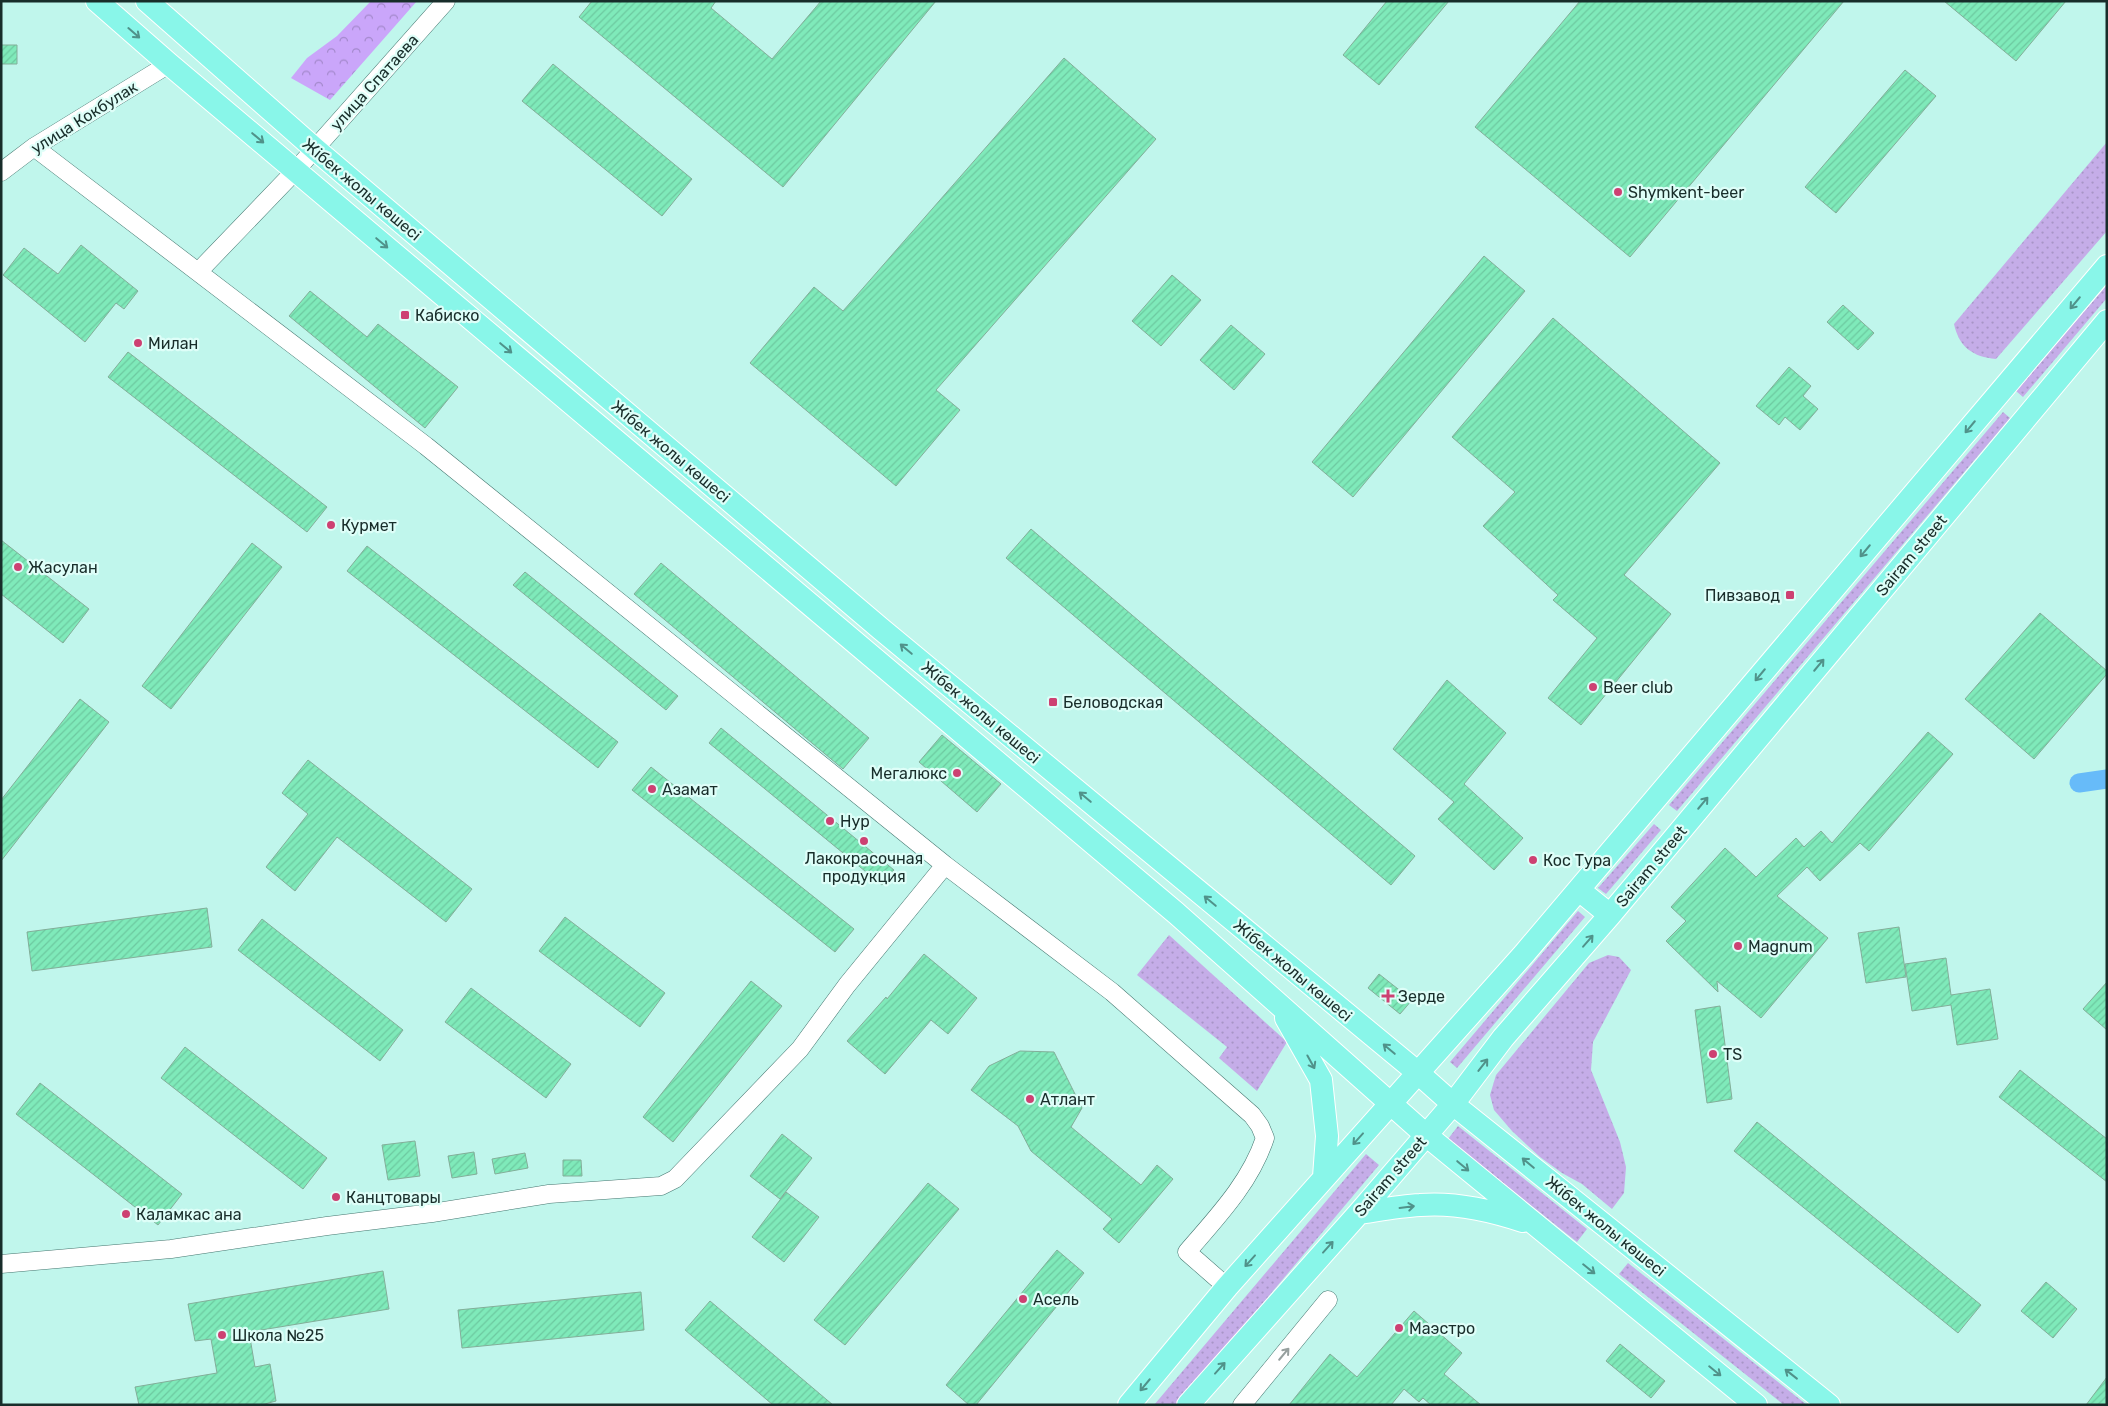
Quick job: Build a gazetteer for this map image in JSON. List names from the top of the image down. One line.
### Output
{"streets":{"main road":["Жібек жолы көшесі","Sairam street"],"street":["улица Спатаева","улица Кокбулак"]},"crossings":[["улица Спатаева","Жібек жолы көшесі"],["улица Кокбулак","Жібек жолы көшесі"],["Жібек жолы көшесі","Sairam street"]],"places":{"other":["Shymkent-beer","Милан","Курмет","Жасулан","Beer club","Мегалюкс","Азамат","Нур","Лакокрасочная продукция","Кос Тура","Magnum","TS","Атлант","Канцтовары","Каламкас ана","Асель","Маэстро","Школа №25"],"transit":["Кабиско","Пивзавод","Беловодская"],"health":["Зерде"]}}
